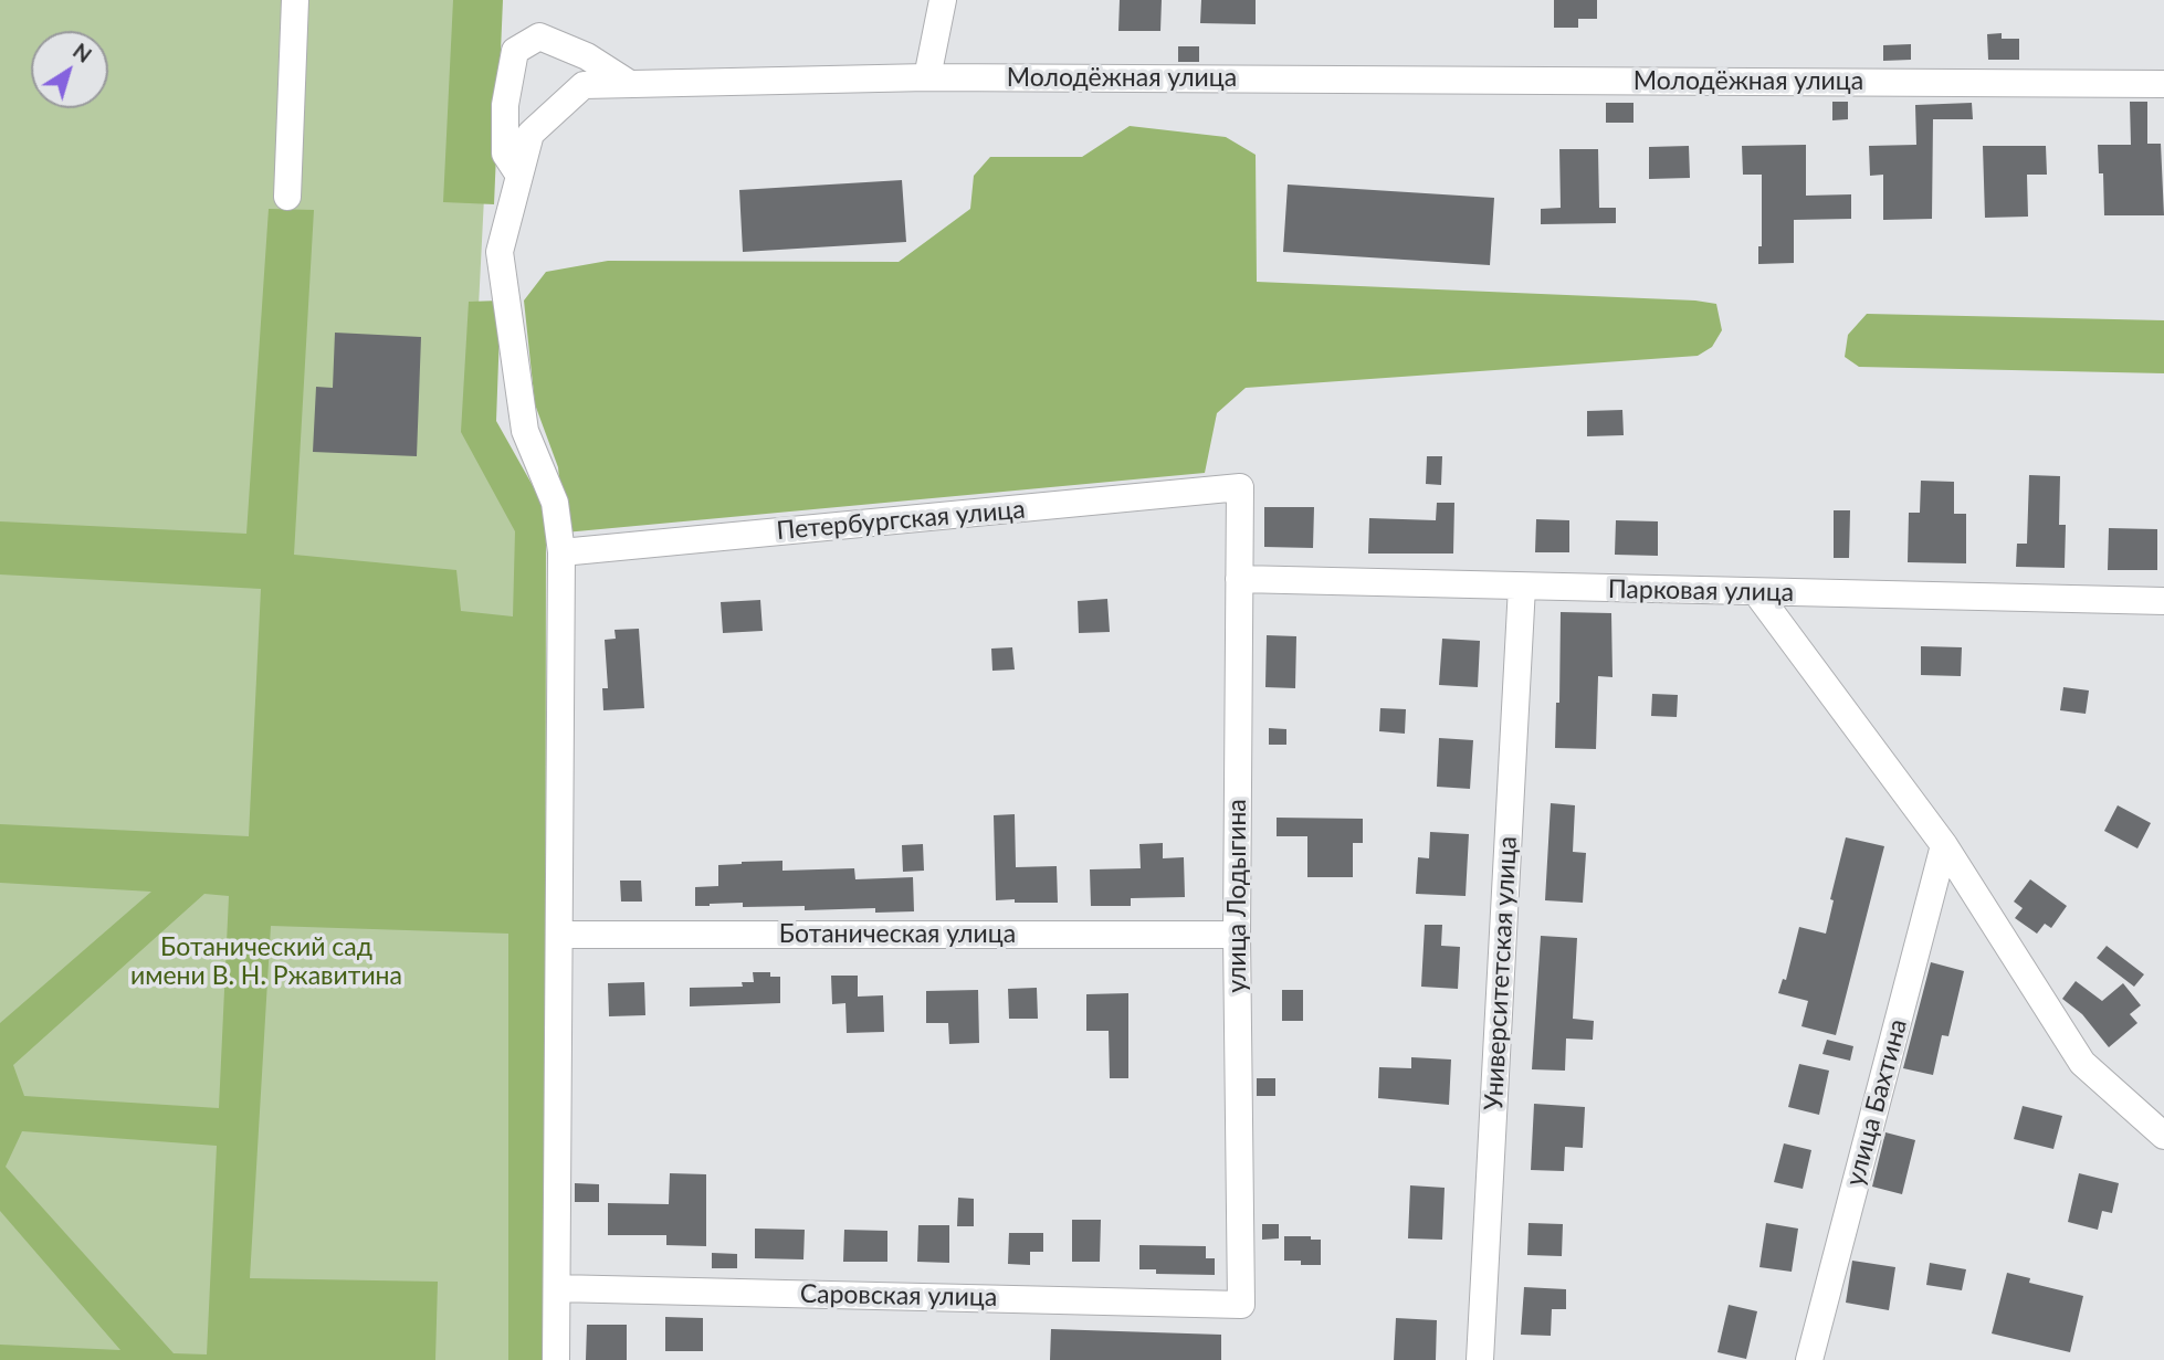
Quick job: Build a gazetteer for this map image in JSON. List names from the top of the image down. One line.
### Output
{"streets":{"street":["Молодёжная улица","Петербургская улица","Парковая улица","улица Лодыгина","Ботаническая улица","Университетская улица","улица Бахтина","Саровская улица"]},"crossings":[["Молодёжная улица","Петербургская улица"],["Молодёжная улица","Ботаническая улица"],["Молодёжная улица","Саровская улица"],["Петербургская улица","улица Лодыгина"],["Парковая улица","улица Лодыгина"],["Парковая улица","Университетская улица"],["улица Лодыгина","Ботаническая улица"],["улица Лодыгина","Саровская улица"]],"parks":["Ботанический сад имени В. Н. Ржавитина"],"north":"top right"}
